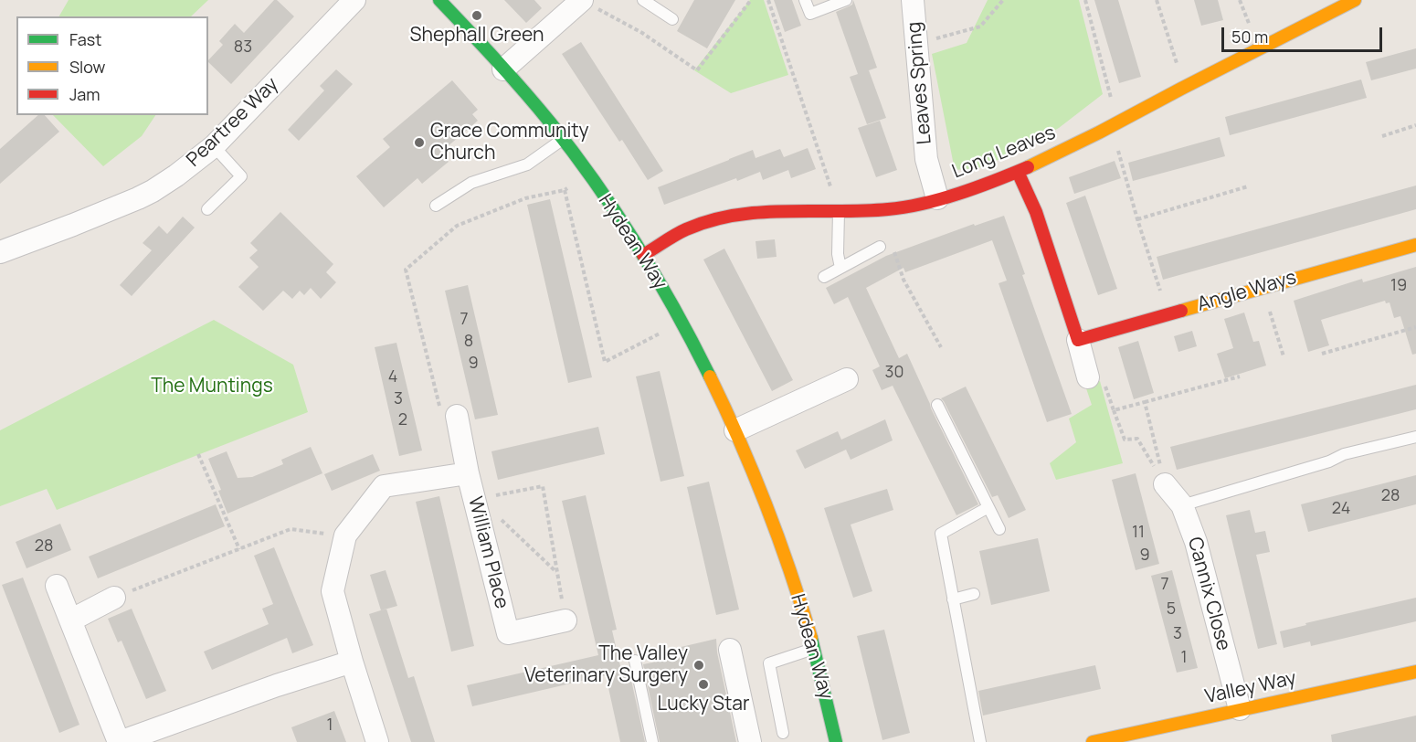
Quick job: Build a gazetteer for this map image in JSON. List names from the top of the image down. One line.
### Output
{"streets":{"street":["Leaves Spring","Peartree Way","Long Leaves","Hydean Way","Angle Ways","William Place","Cannix Close","Valley Way"]},"crossings":[["Leaves Spring","Long Leaves"],["Long Leaves","Hydean Way"],["Cannix Close","Valley Way"]],"parks":["The Muntings"],"places":["Shephall Green","Grace Community Church","The Valley Veterinary Surgery","Lucky Star"],"house_numbers":["83","19","7","8","9","30","4","3","2","28","24","11","28","9","7","5","3","1","1"],"legend":["Fast","Slow","Jam"],"scale_bar":"50 m"}
